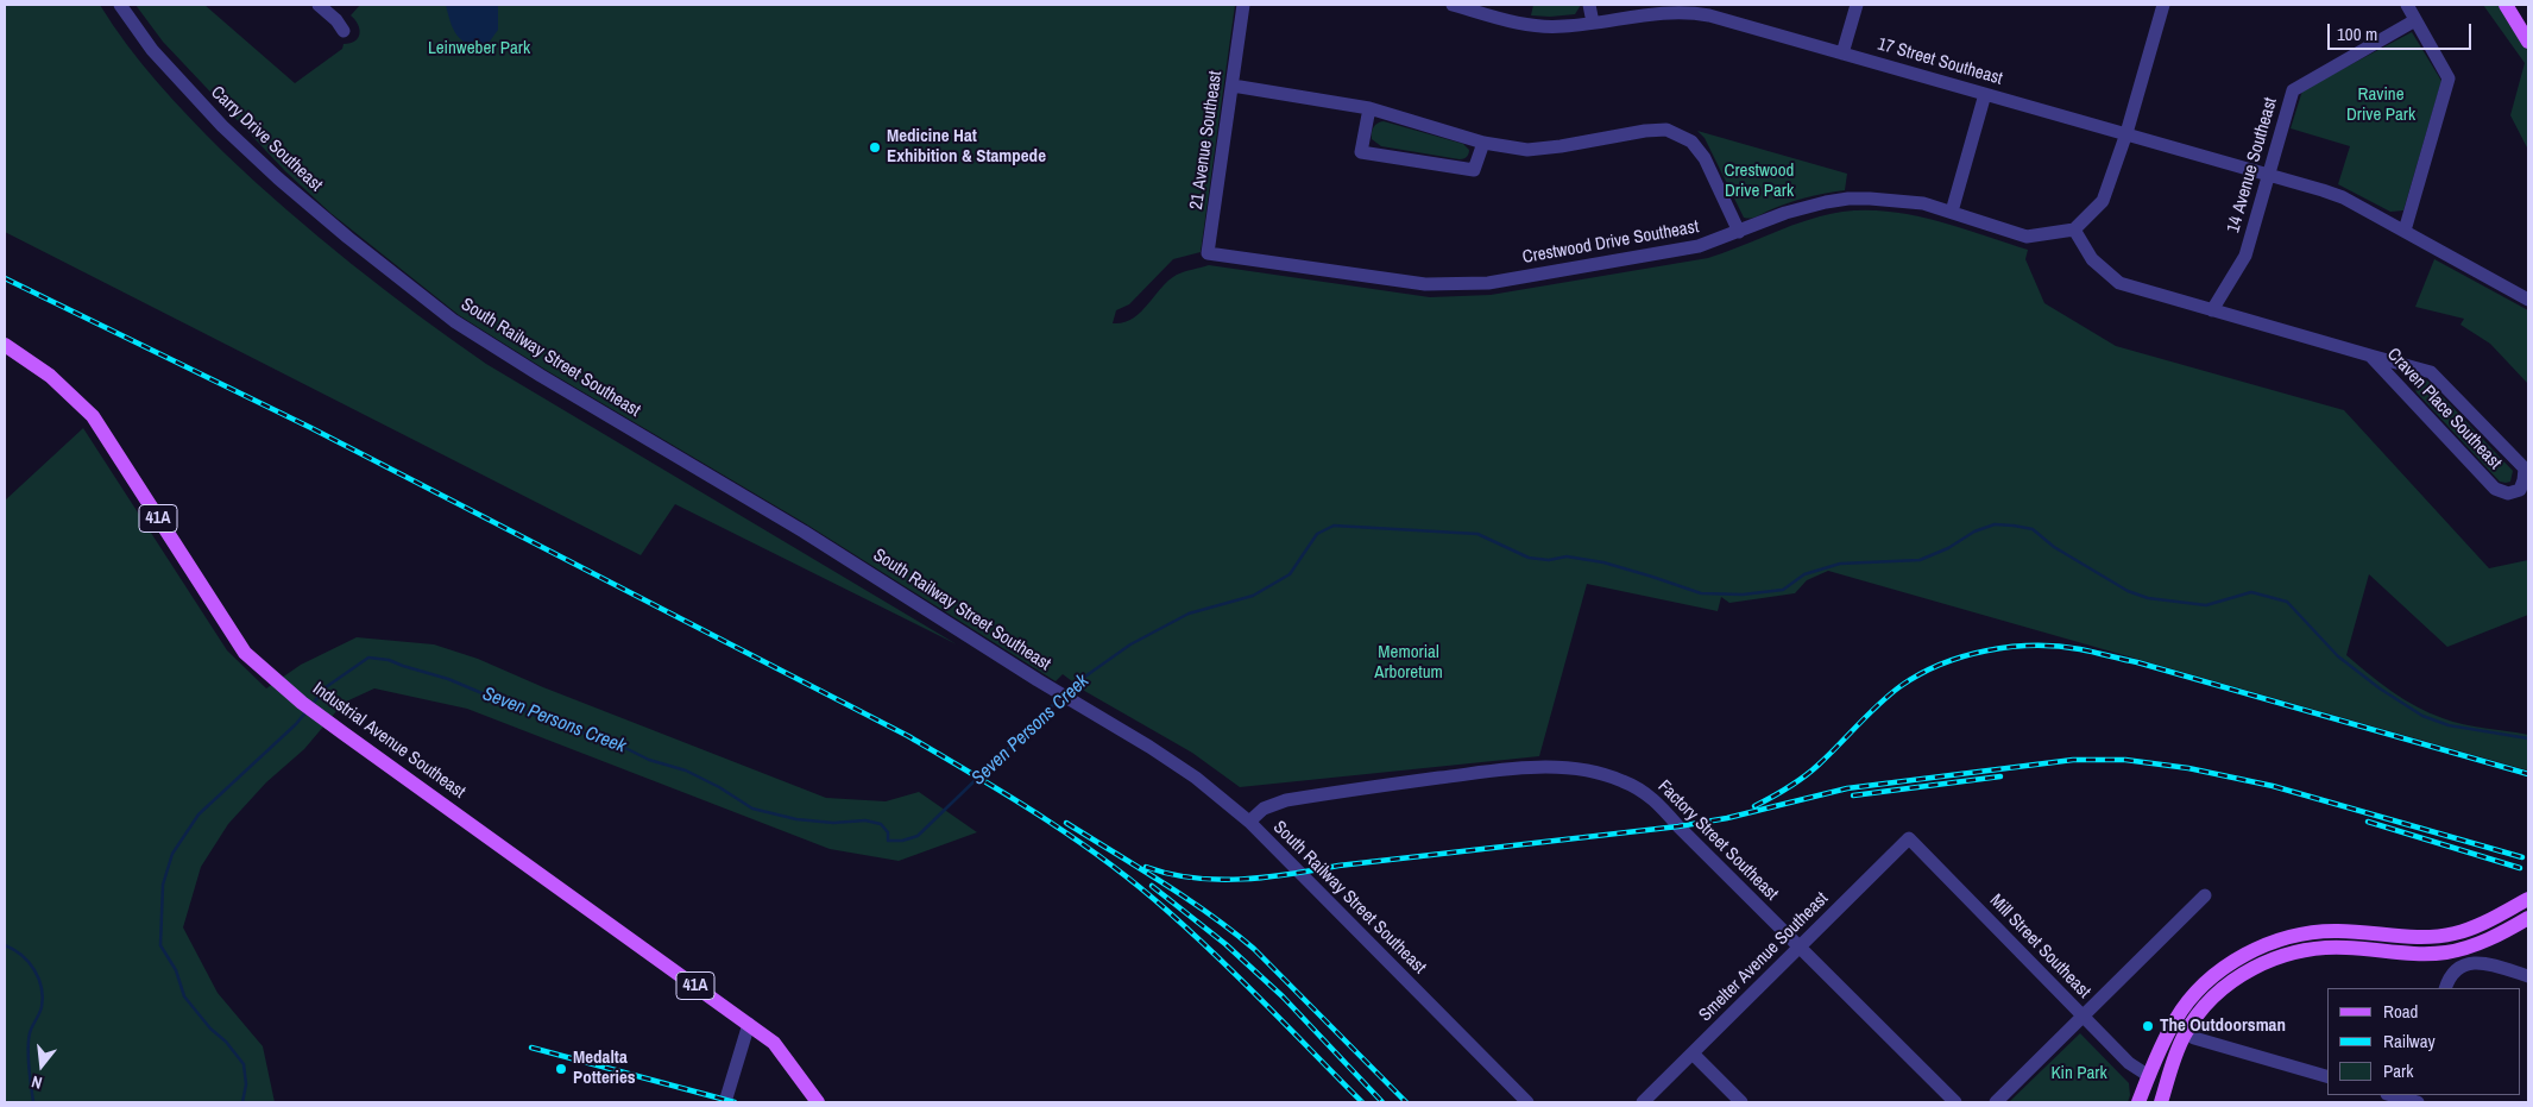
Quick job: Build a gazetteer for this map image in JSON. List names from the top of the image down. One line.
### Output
{"streets":{"main road":["41A","Industrial Avenue Southeast"],"street":["17 Street Southeast","Carry Drive Southeast","21 Avenue Southeast","14 Avenue Southeast","Crestwood Drive Southeast","South Railway Street Southeast","Craven Place Southeast","Factory Street Southeast","Mill Street Southeast","Smelter Avenue Southeast"]},"crossings":[["17 Street Southeast","14 Avenue Southeast"],["Carry Drive Southeast","South Railway Street Southeast"],["21 Avenue Southeast","Crestwood Drive Southeast"],["14 Avenue Southeast","Craven Place Southeast"],["Crestwood Drive Southeast","Craven Place Southeast"],["South Railway Street Southeast","Factory Street Southeast"],["Factory Street Southeast","Smelter Avenue Southeast"],["Mill Street Southeast","Smelter Avenue Southeast"]],"water":["Seven Persons Creek"],"parks":["Leinweber Park","Ravine Drive Park","Crestwood Drive Park","Memorial Arboretum","Kin Park"],"places":["Medicine Hat Exhibition & Stampede","The Outdoorsman","Medalta Potteries"],"legend":["Road","Railway","Park"],"scale_bar":"100 m","north":"bottom"}
